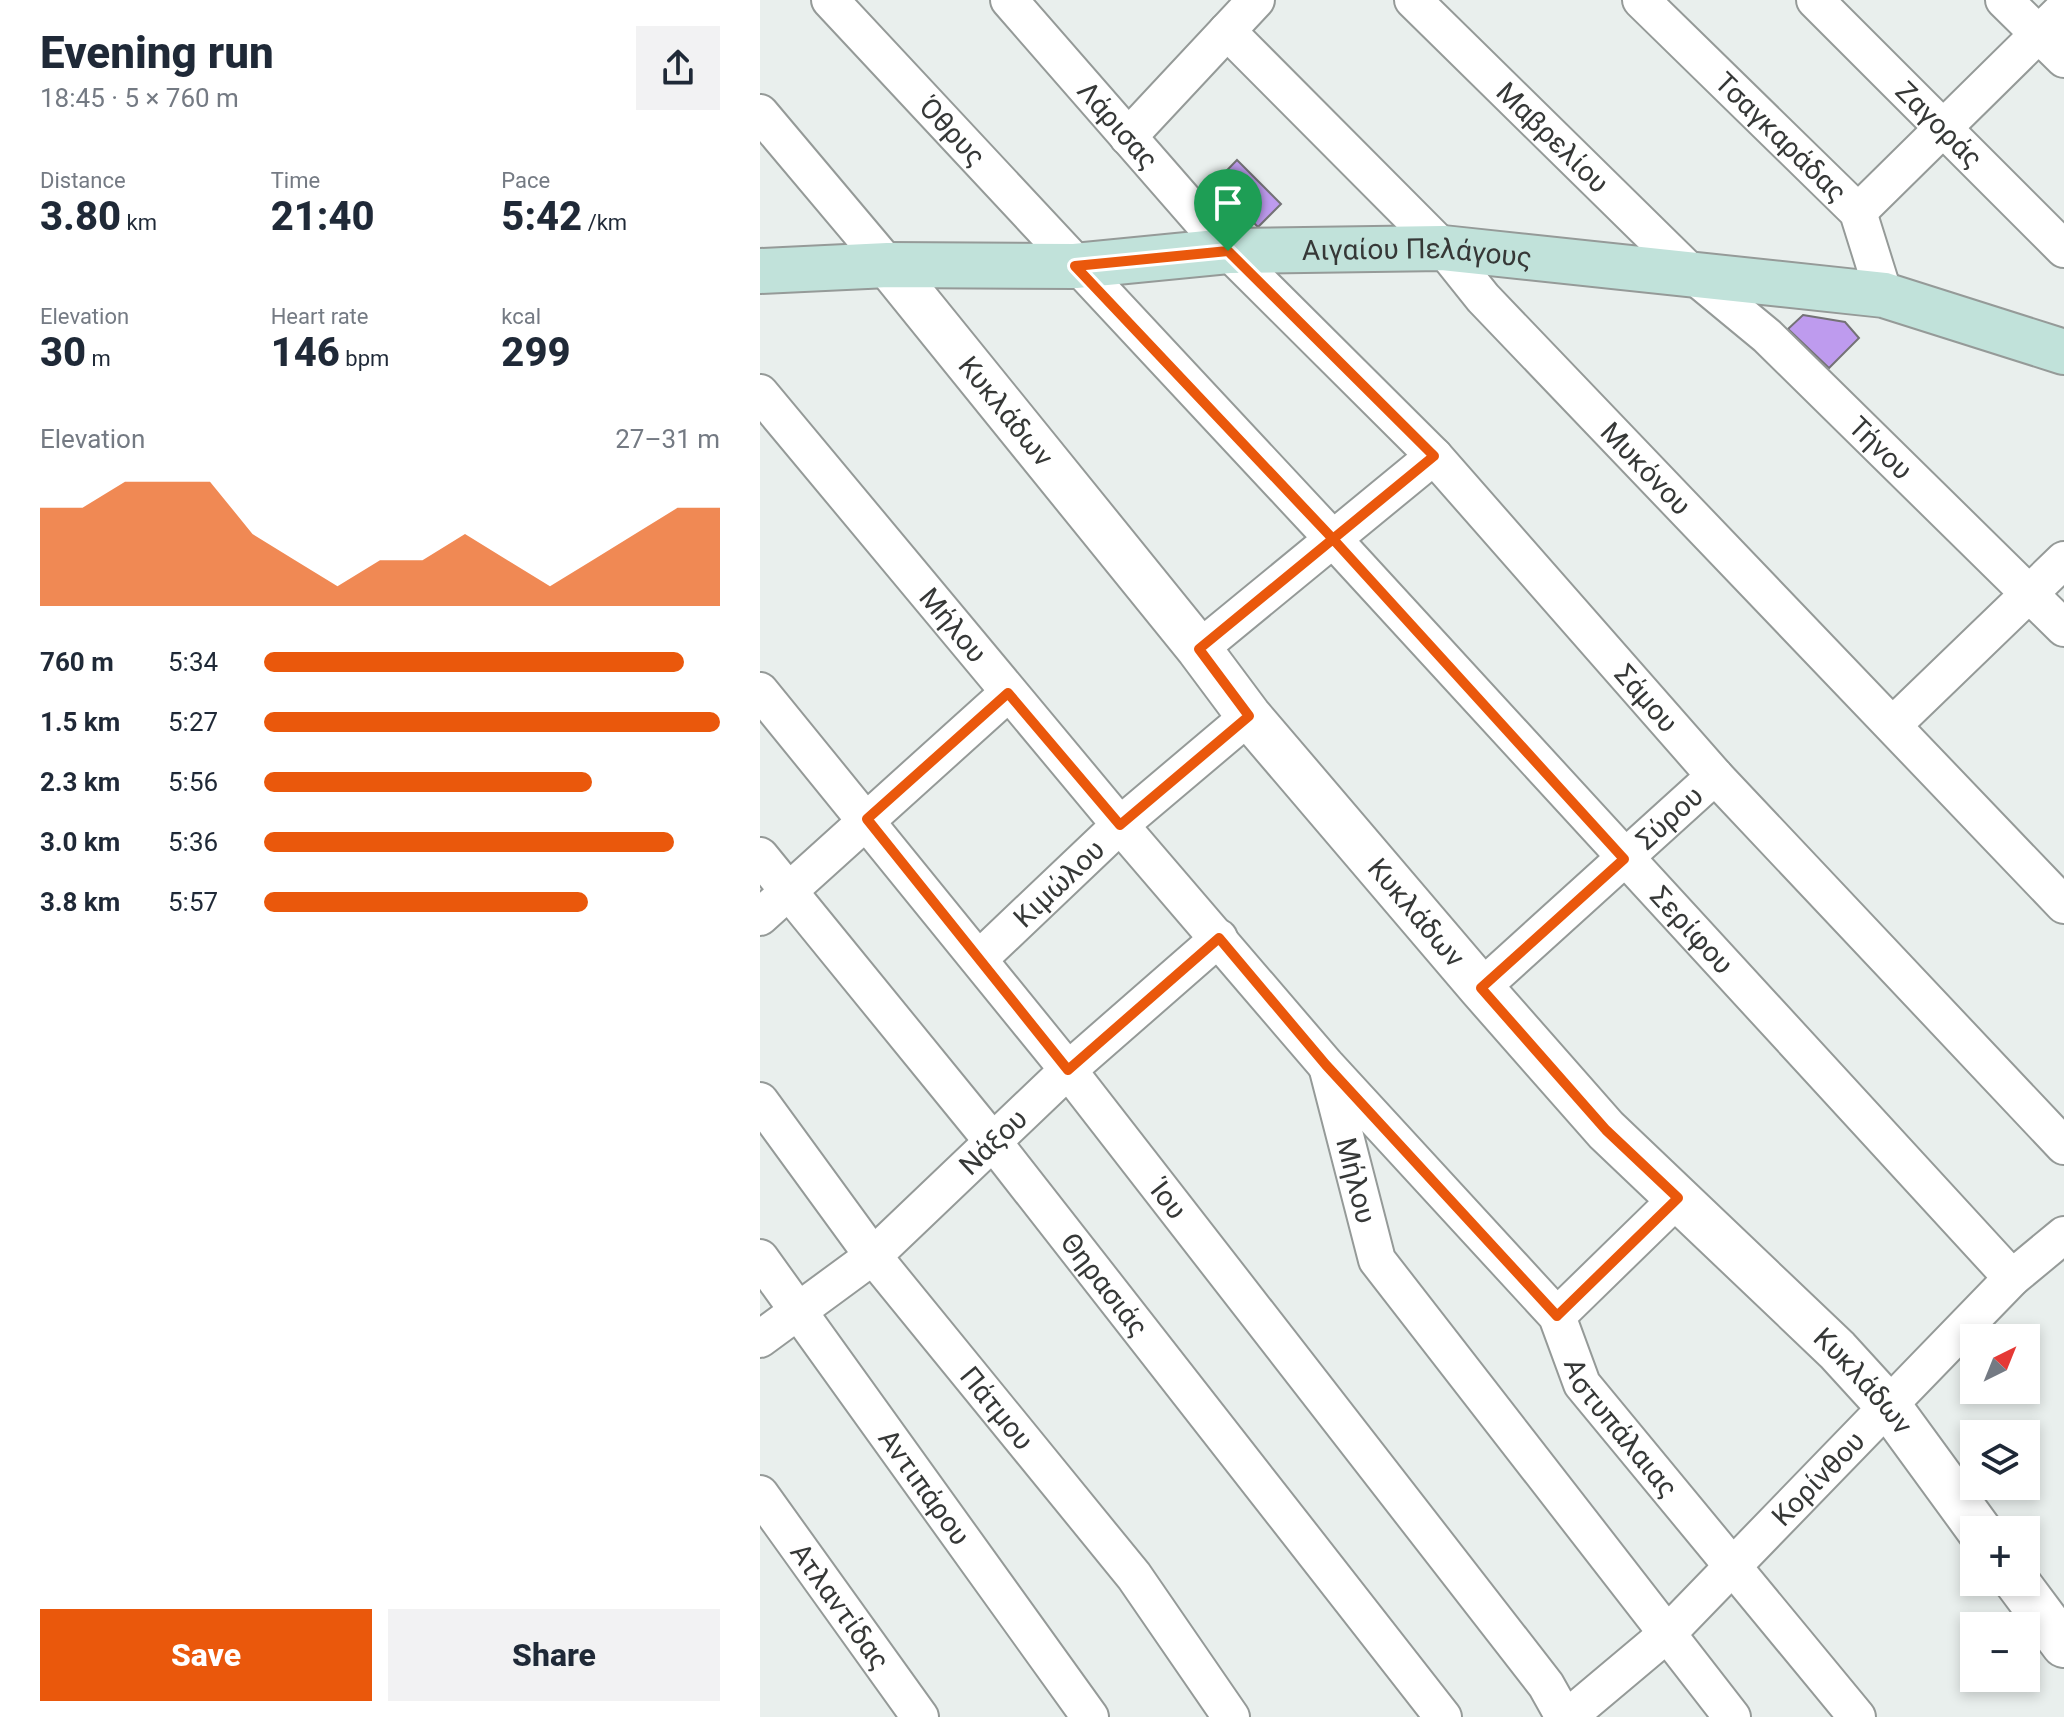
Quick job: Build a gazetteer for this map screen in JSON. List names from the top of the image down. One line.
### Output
{"streets":{"main road":["Αιγαίου Πελάγους"],"street":["Ζαγοράς","Λάρισας","Όθρυς","Τσαγκαράδας","Μαβρελίου","Κυκλάδων","Τήνου","Μυκόνου","Μήλου","Σάμου","Σύρου","Κιμώλου","Σερίφου","Νάξου","Ίου","Θηρασιάς","Πάτμου","Αστυπάλαιας","Κορίνθου","Αντιπάρου","Ατλαντίδας"]},"crossings":[["Λάρισας","Αιγαίου Πελάγους"],["Λάρισας","Σάμου"],["Όθρυς","Αιγαίου Πελάγους"],["Όθρυς","Σερίφου"],["Τσαγκαράδας","Αιγαίου Πελάγους"],["Μαβρελίου","Αιγαίου Πελάγους"],["Μαβρελίου","Τήνου"],["Αιγαίου Πελάγους","Κυκλάδων"],["Αιγαίου Πελάγους","Τήνου"],["Αιγαίου Πελάγους","Μυκόνου"],["Αιγαίου Πελάγους","Σάμου"],["Αιγαίου Πελάγους","Σερίφου"],["Κυκλάδων","Σύρου"],["Κυκλάδων","Κιμώλου"],["Κυκλάδων","Κορίνθου"],["Μήλου","Κιμώλου"],["Μήλου","Νάξου"],["Μήλου","Αστυπάλαιας"],["Μήλου","Κορίνθου"],["Σάμου","Σύρου"],["Σύρου","Σερίφου"],["Κιμώλου","Ίου"],["Σερίφου","Κορίνθου"],["Νάξου","Ίου"],["Νάξου","Θηρασιάς"],["Νάξου","Πάτμου"],["Νάξου","Αντιπάρου"],["Ίου","Κορίνθου"],["Αστυπάλαιας","Κορίνθου"]],"north":"top right","page":{"heading":["Evening run","18:45 · 5 × 760 m"],"stats":[["Distance","3.80 km"],["Time","21:40"],["Pace","5:42 /km"],["Elevation","30 m"],["Heart rate","146 bpm"],["kcal","299"]],"chart":["Elevation","27–31 m"],"list":[{"name":"760 m","note":"5:34"},{"name":"1.5 km","note":"5:27"},{"name":"2.3 km","note":"5:56"},{"name":"3.0 km","note":"5:36"},{"name":"3.8 km","note":"5:57"}],"map_buttons":["+","−"],"buttons":["Save","Share"]}}
